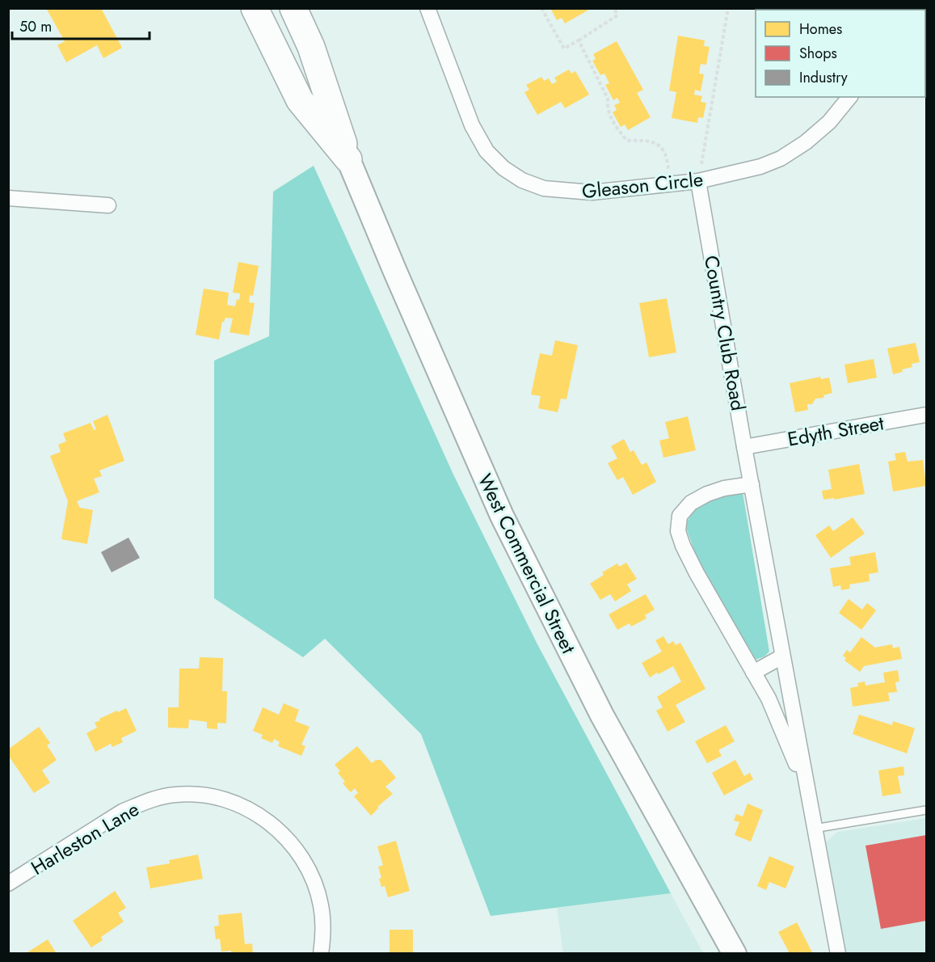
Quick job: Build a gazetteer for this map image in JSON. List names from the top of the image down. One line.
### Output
{"streets":{"main road":["West Commercial Street"],"street":["Gleason Circle","Country Club Road","Edyth Street","Harleston Lane"]},"crossings":[["Gleason Circle","Country Club Road"],["Country Club Road","Edyth Street"]],"legend":["Homes","Shops","Industry"],"scale_bar":"50 m"}
